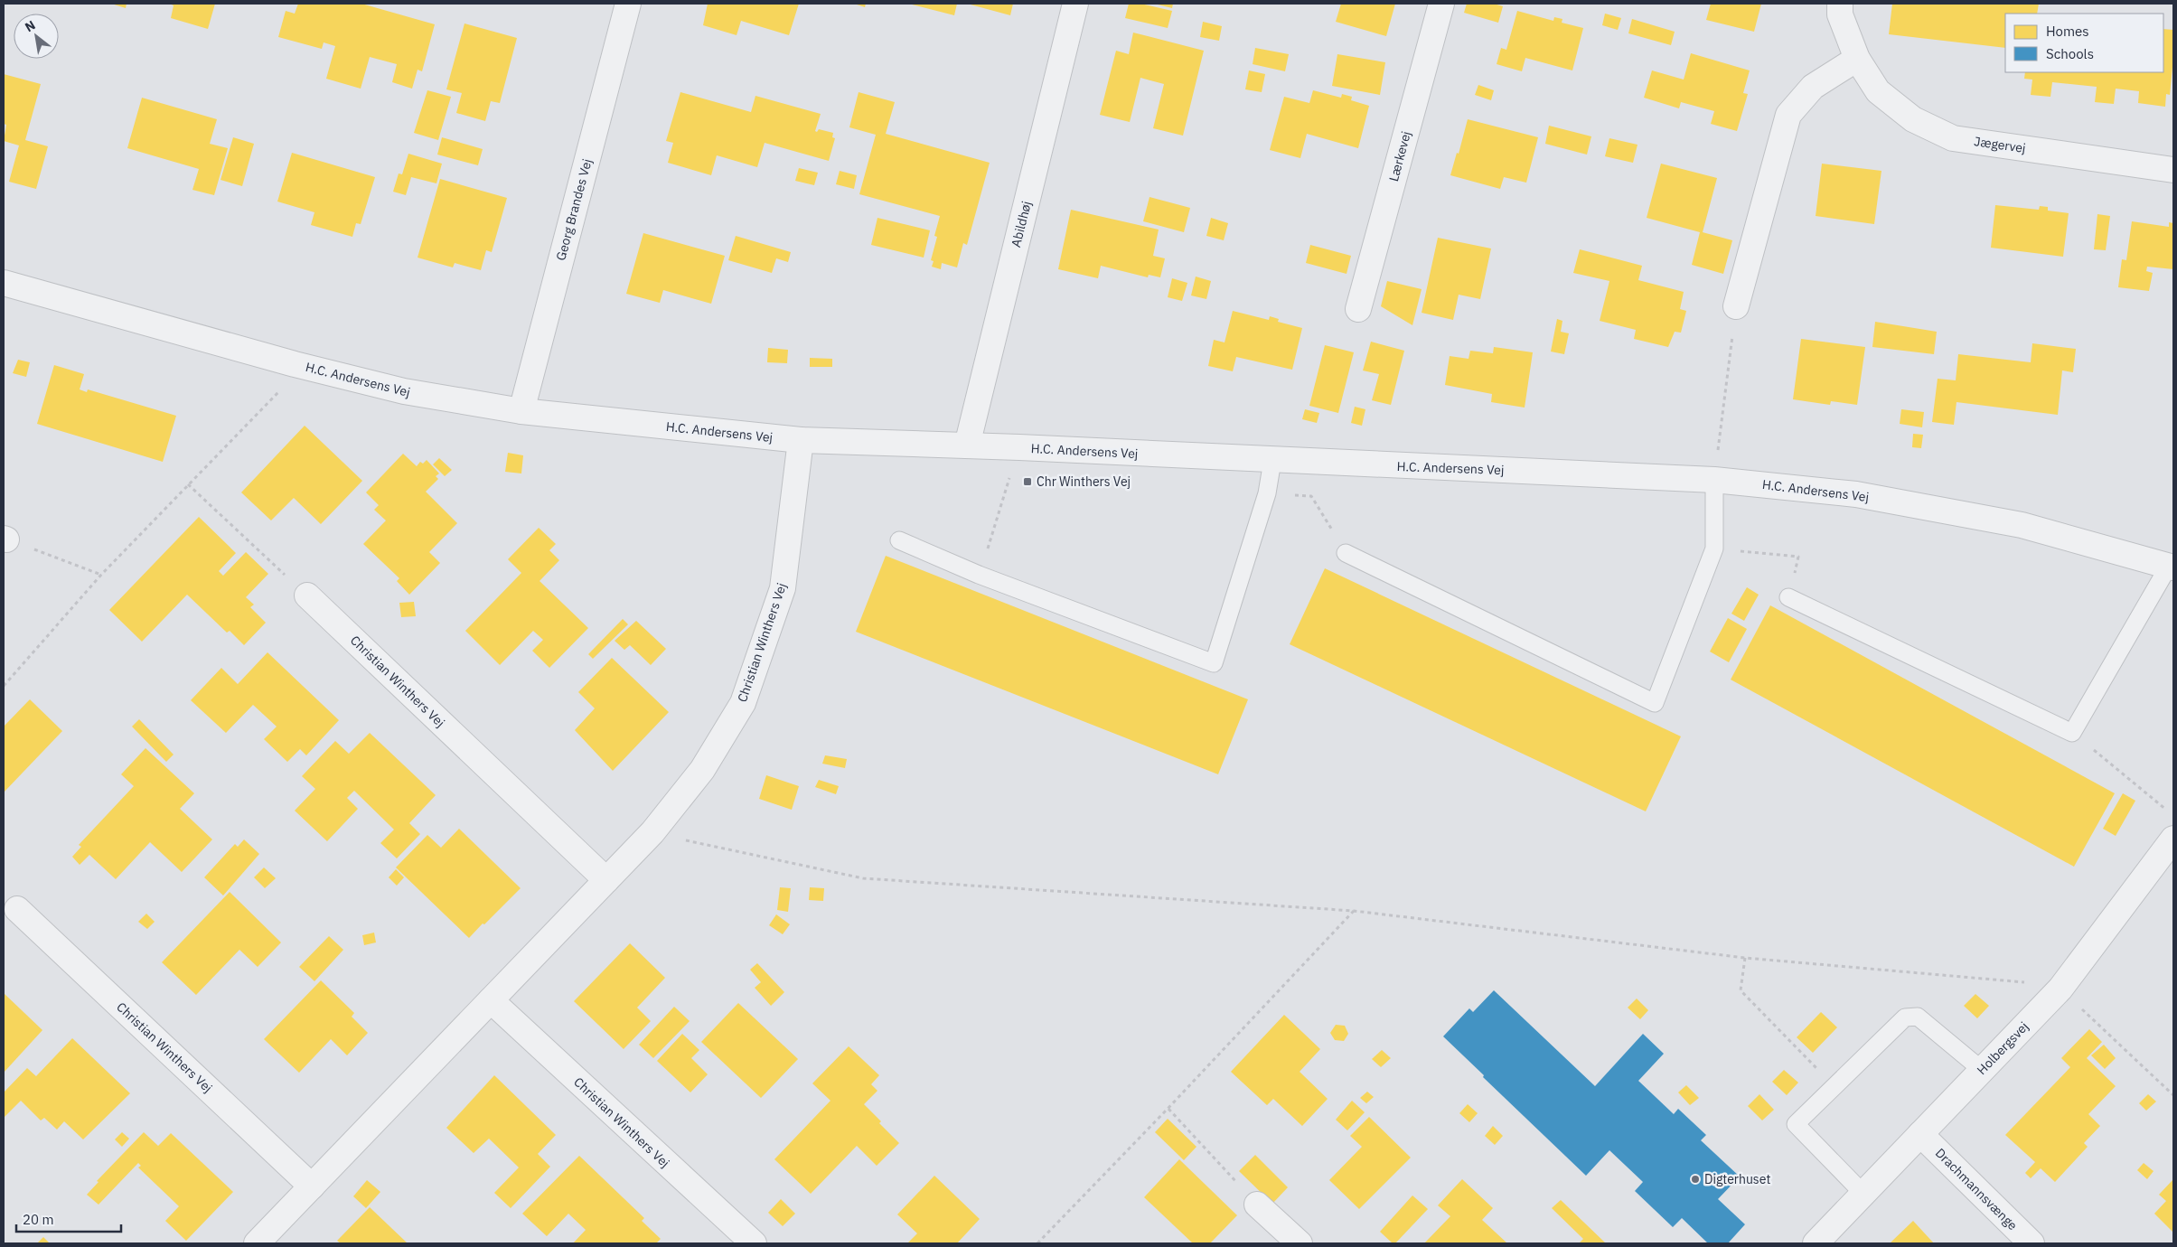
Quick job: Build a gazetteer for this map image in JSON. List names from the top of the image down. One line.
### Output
{"streets":{"street":["Jægervej","Lærkevej","Georg Brandes Vej","Abildhøj","H.C. Andersens Vej","Christian Winthers Vej","Holbergsvej","Drachmannsvænge"]},"crossings":[["Georg Brandes Vej","H.C. Andersens Vej"],["Abildhøj","H.C. Andersens Vej"],["H.C. Andersens Vej","Christian Winthers Vej"],["Holbergsvej","Drachmannsvænge"]],"places":{"transit":["Chr Winthers Vej"],"other":["Digterhuset"]},"legend":["Homes","Schools"],"scale_bar":"20 m","north":"top left"}
